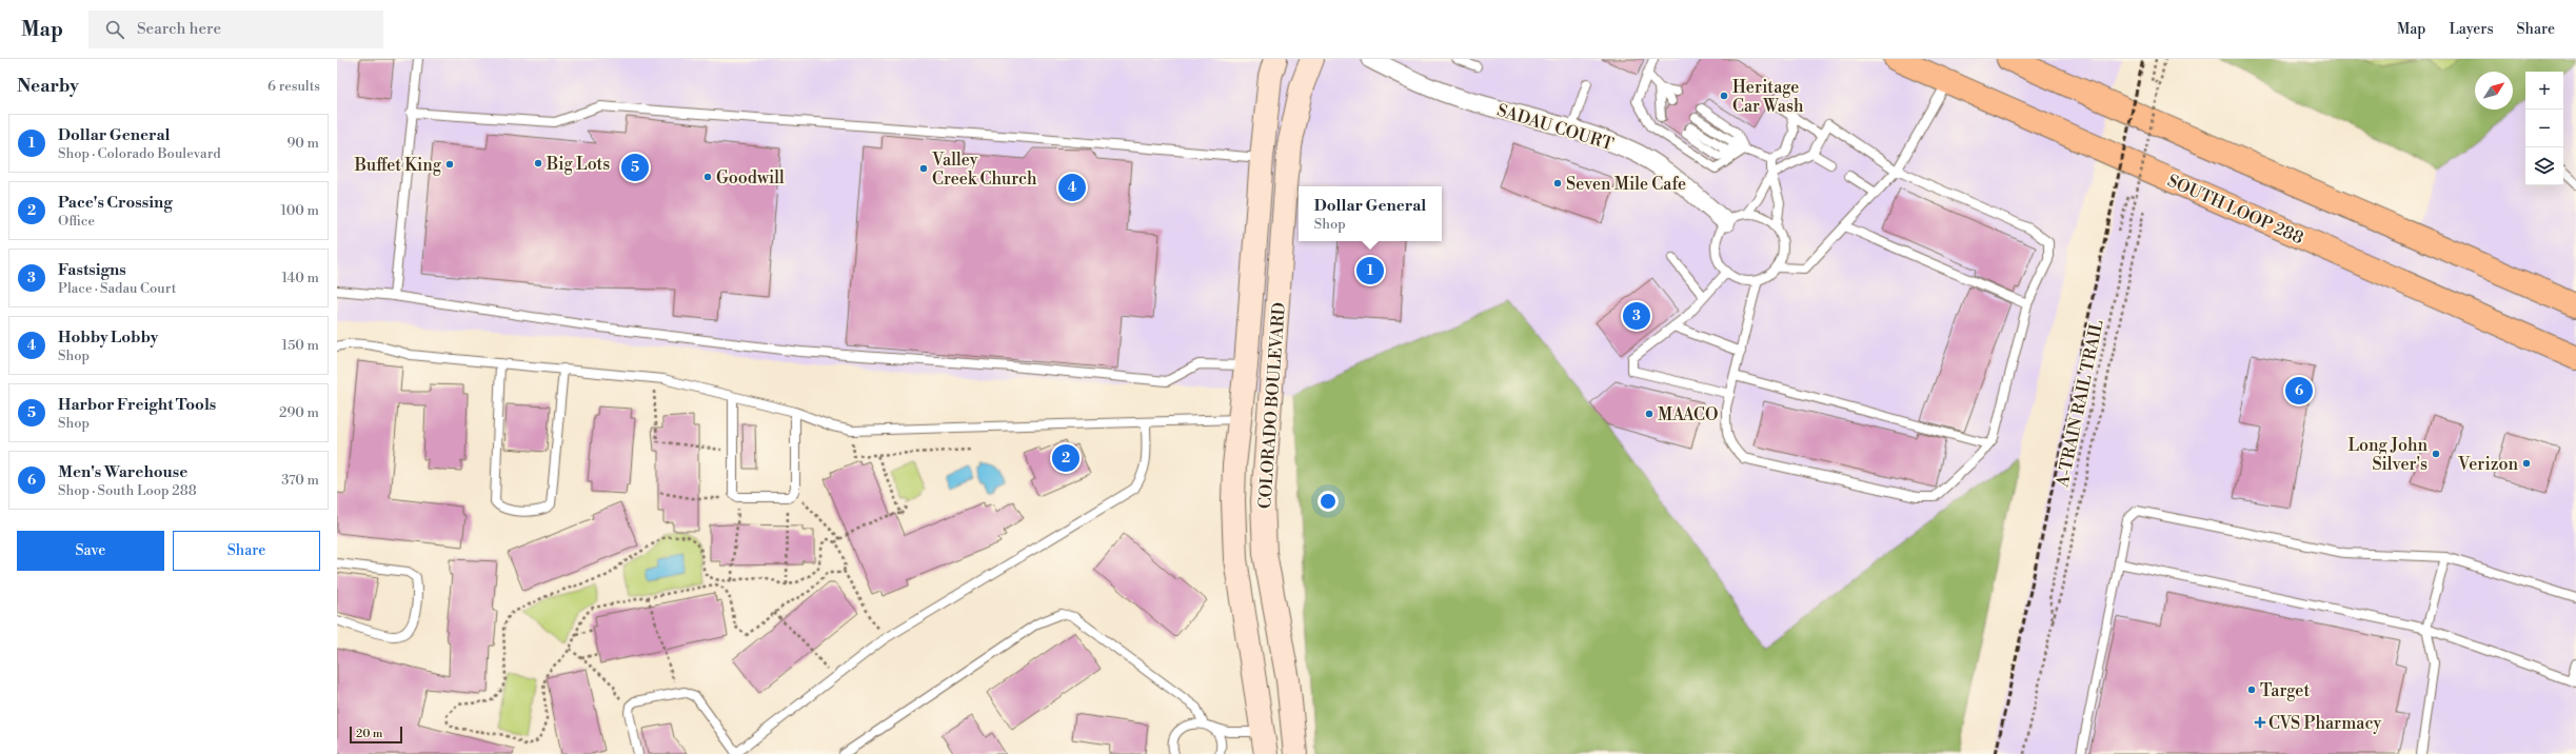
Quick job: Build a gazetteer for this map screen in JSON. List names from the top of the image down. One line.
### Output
{"streets":{"highway":["SOUTH LOOP 288"],"street":["SADAU COURT","COLORADO BOULEVARD"],"path":["A-TRAIN RAIL TRAIL"]},"places":{"other":["Heritage Car Wash","Big Lots","Buffet King","Valley Creek Church","Goodwill","Seven Mile Cafe","MAACO","Long John Silver's","Verizon","Target"],"health":["CVS Pharmacy"]},"scale_bar":"20 m","north":"top right","page":{"header":"Map","search":"Search here","nav":["Map","Layers","Share"],"heading":["Nearby","6 results"],"map_buttons":["+","−"],"list":[{"mark":"1","name":"Dollar General","note":"Shop · Colorado Boulevard","value":"90 m"},{"mark":"2","name":"Pace's Crossing","note":"Office","value":"100 m"},{"mark":"3","name":"Fastsigns","note":"Place · Sadau Court","value":"140 m"},{"mark":"4","name":"Hobby Lobby","note":"Shop","value":"150 m"},{"mark":"5","name":"Harbor Freight Tools","note":"Shop","value":"290 m"},{"mark":"6","name":"Men's Warehouse","note":"Shop · South Loop 288","value":"370 m"}],"pins":["5","4","1","3","6","2"],"popup":["Dollar General","Shop"],"buttons":["Save","Share"],"scale":"20 m"}}
